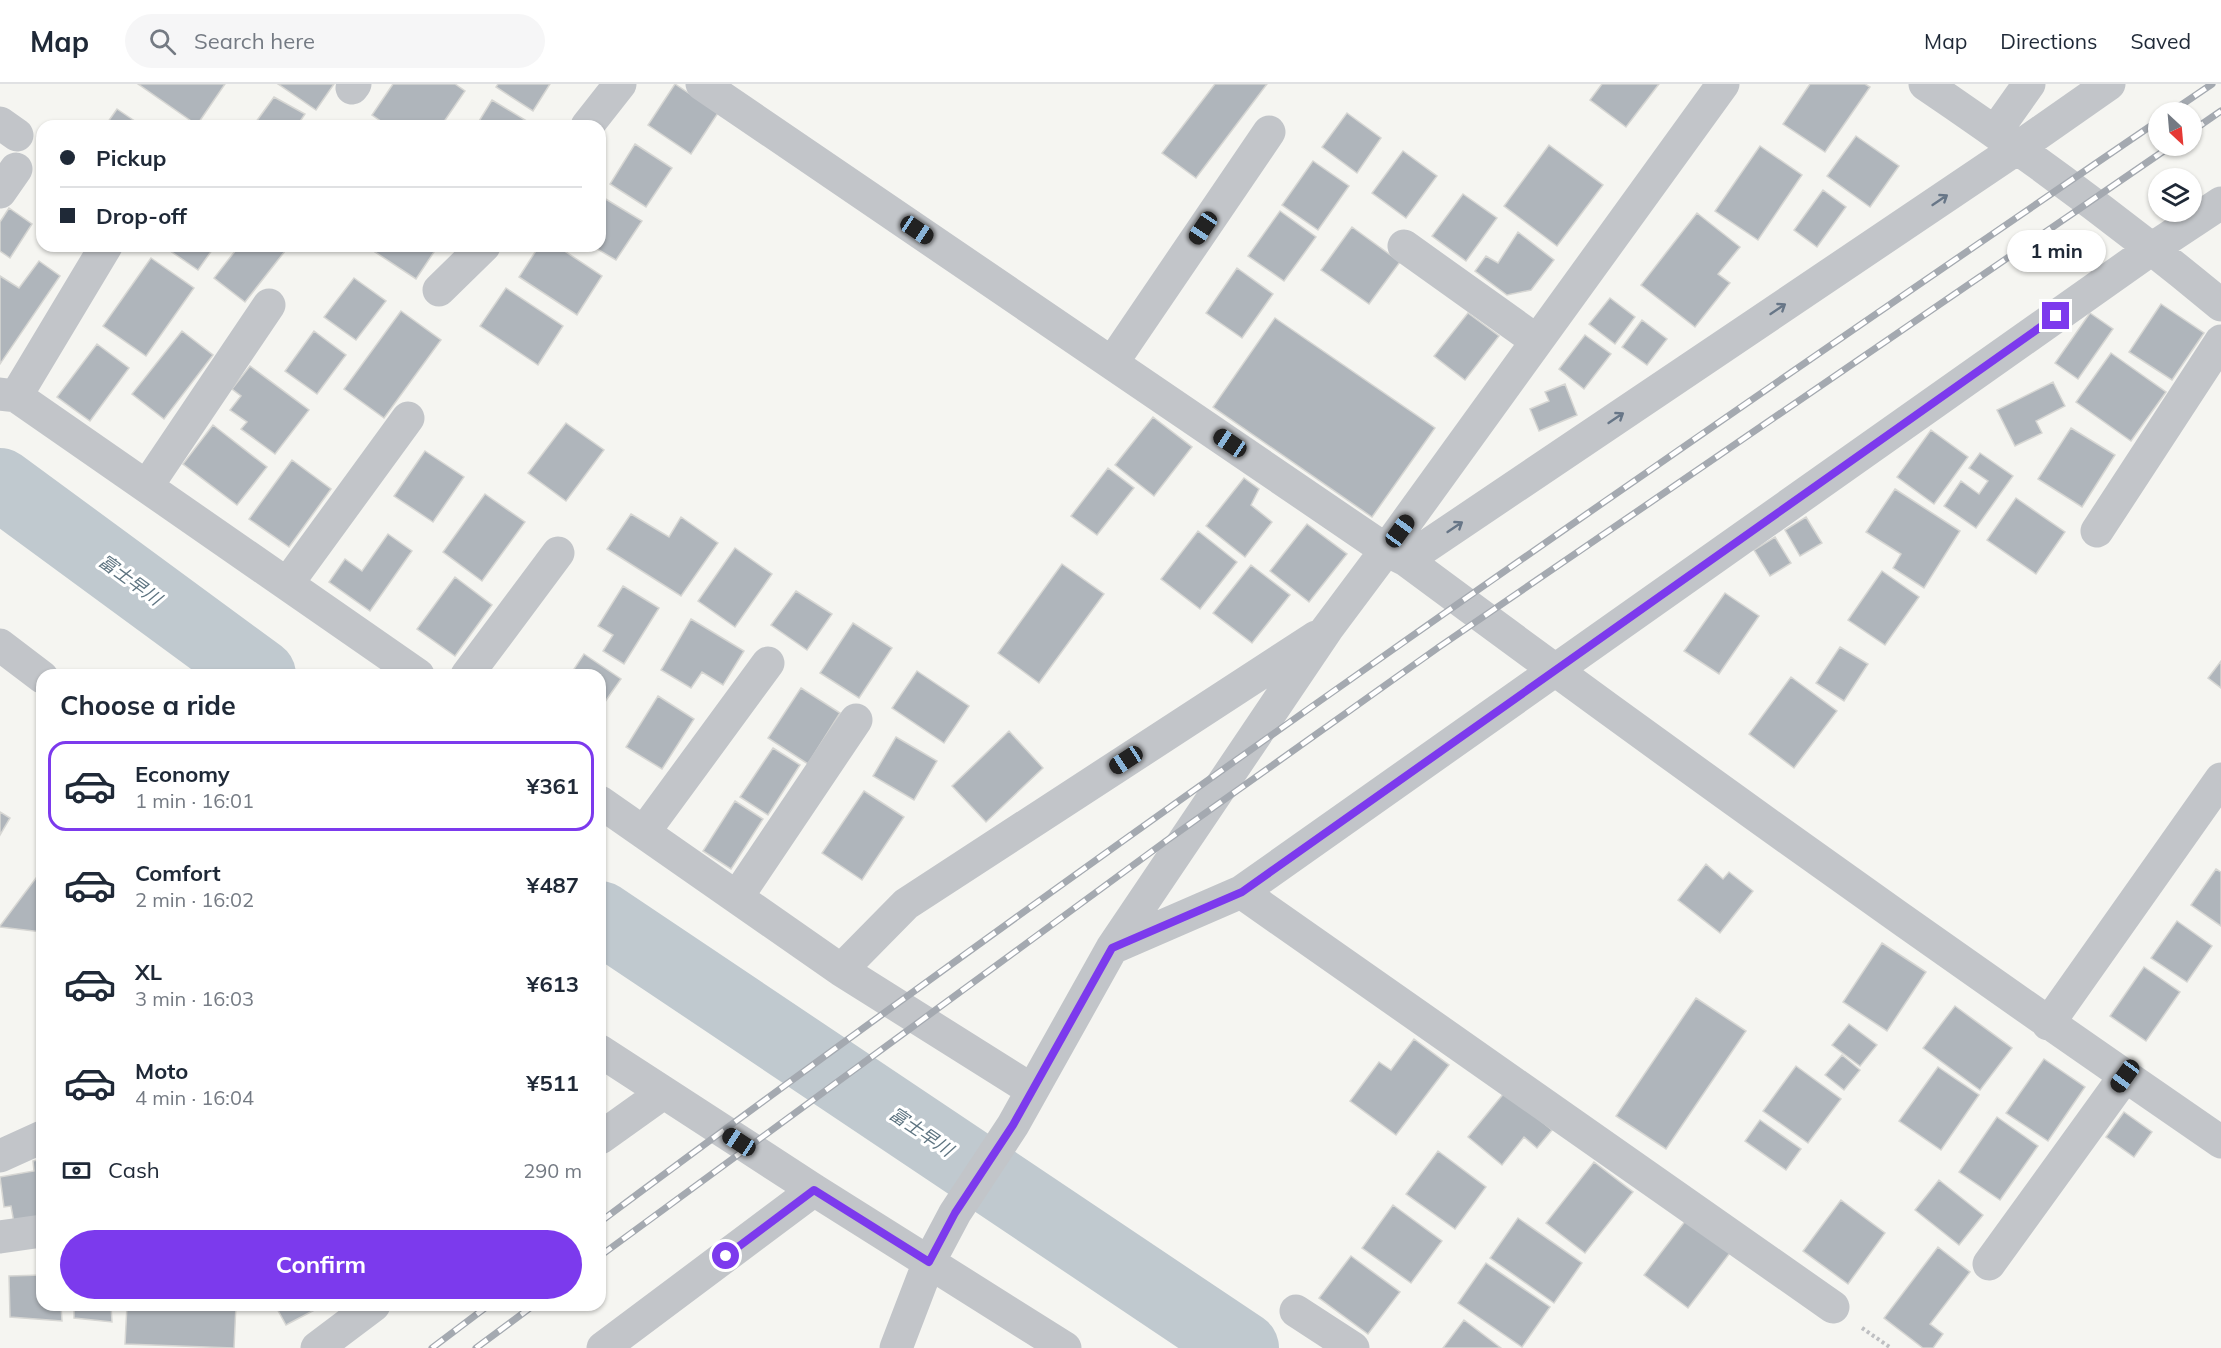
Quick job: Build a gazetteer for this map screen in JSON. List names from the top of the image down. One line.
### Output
{"water":["富士早川"],"north":"bottom right","page":{"header":"Map","search":"Search here","nav":["Map","Directions","Saved"],"banner":["Pickup","Drop-off"],"bubble":"1 min","heading":"Choose a ride","list":[{"name":"Economy","note":"1 min · 16:01","value":"¥361"},{"name":"Comfort","note":"2 min · 16:02","value":"¥487"},{"name":"XL","note":"3 min · 16:03","value":"¥613"},{"name":"Moto","note":"4 min · 16:04","value":"¥511"}],"pay":["Cash","290 m"],"buttons":"Confirm"}}
